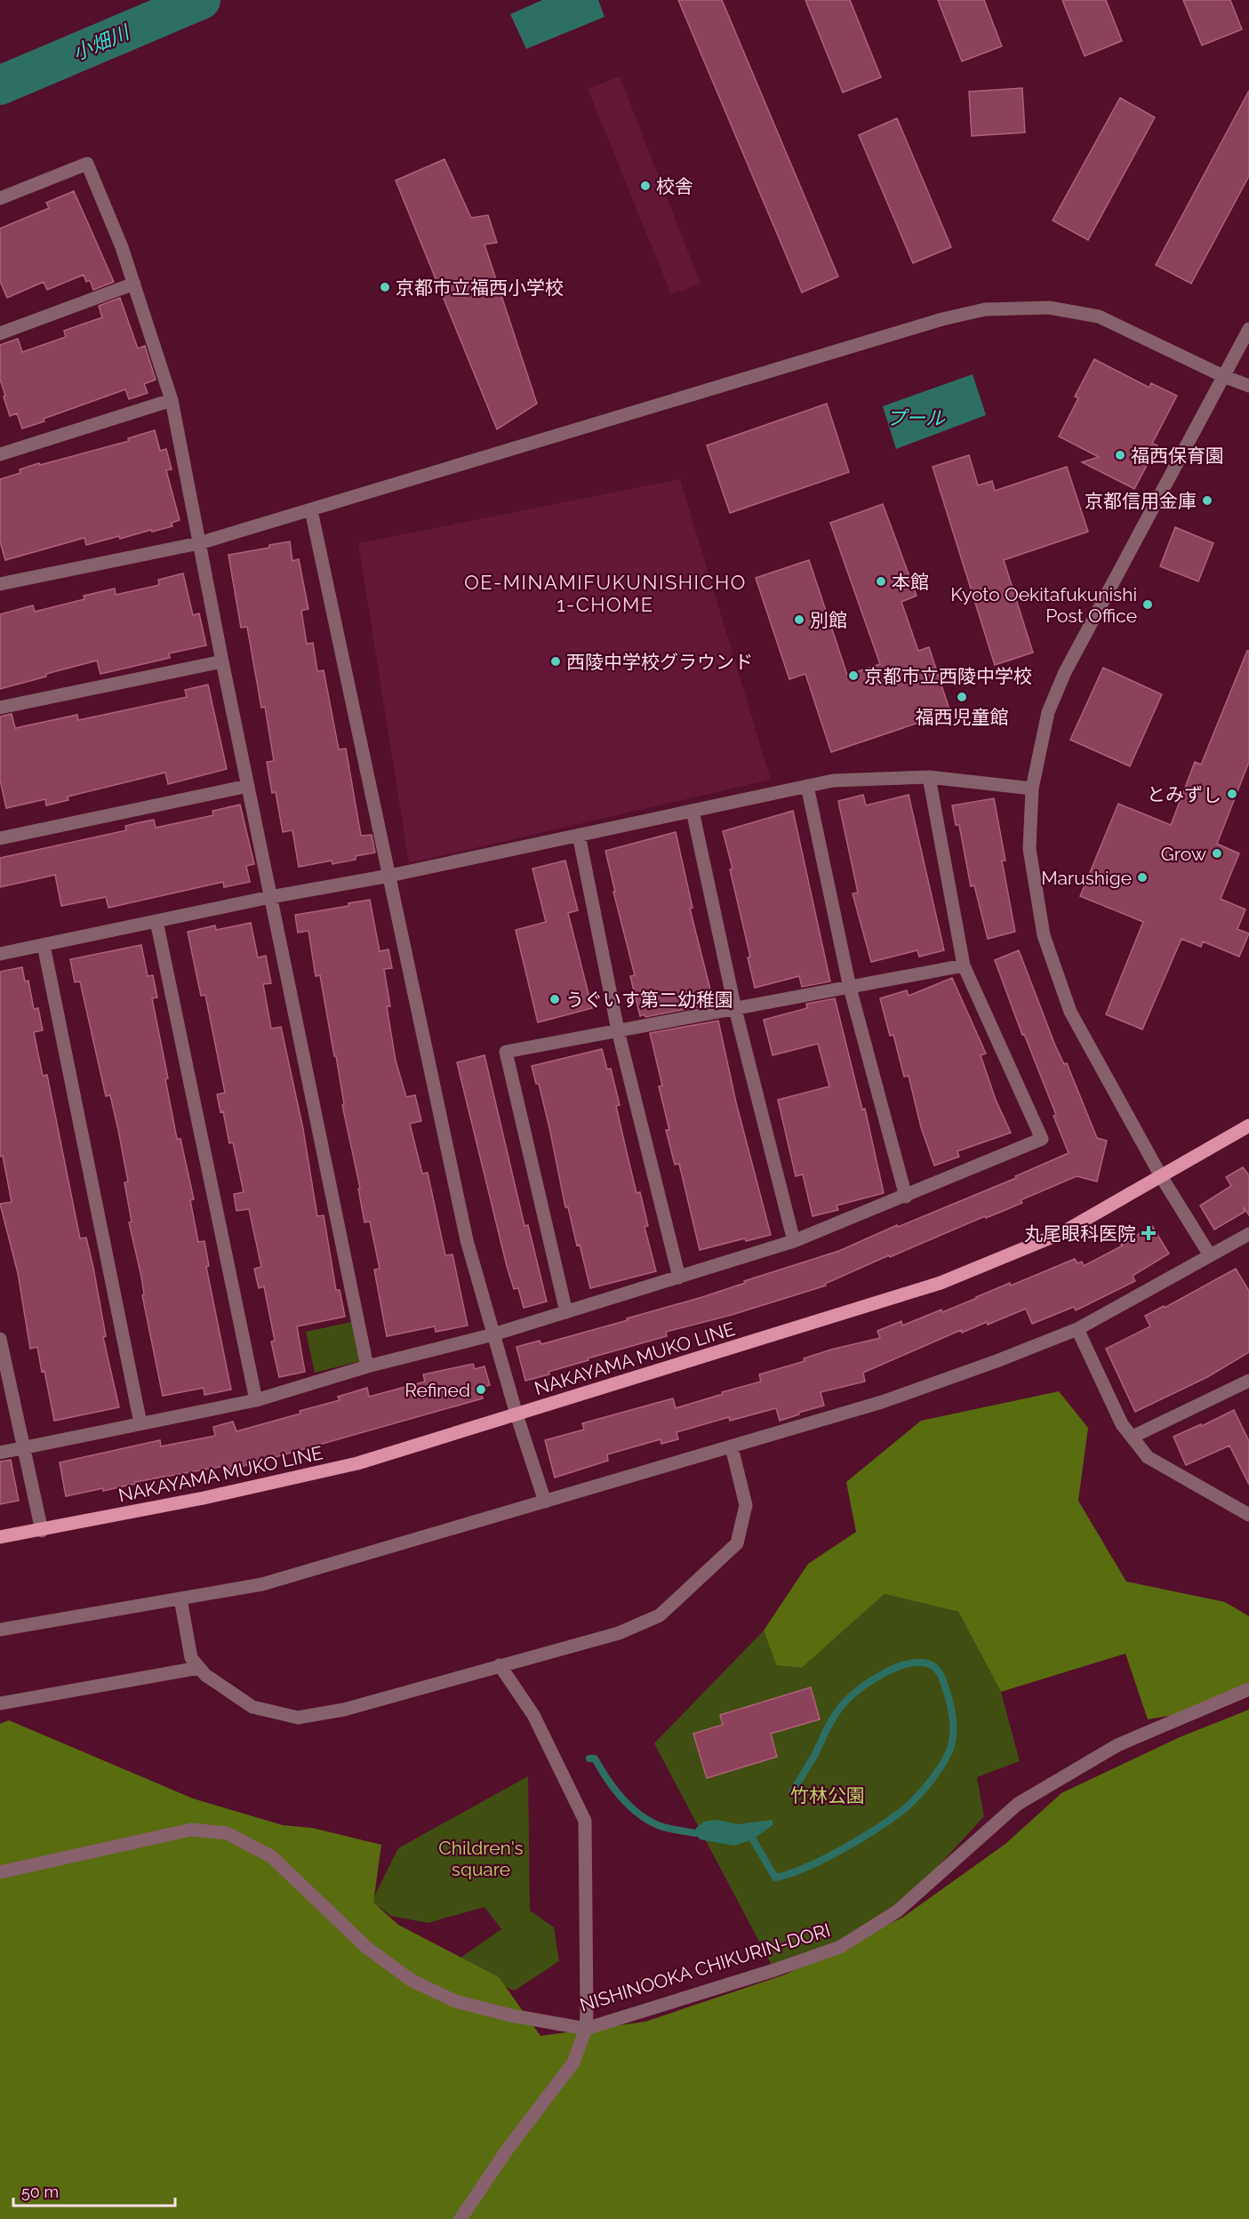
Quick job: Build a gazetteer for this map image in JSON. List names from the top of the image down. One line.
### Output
{"streets":{"main road":["NAKAYAMA MUKO LINE"],"street":["NISHINOOKA CHIKURIN-DORI"]},"districts":["OE-MINAMIFUKUNISHICHO 1-CHOME"],"water":["小畑川","プール"],"parks":["竹林公園","Children's square"],"places":{"other":["校舎","京都市立福西小学校","福西保育園","京都信用金庫","本館","Kyoto Oekitafukunishi Post Office","別館","西陵中学校グラウンド","京都市立西陵中学校","福西児童館","とみずし","Grow","Marushige","うぐいす第二幼稚園","Refined"],"health":["丸尾眼科医院"]},"scale_bar":"50 m"}
